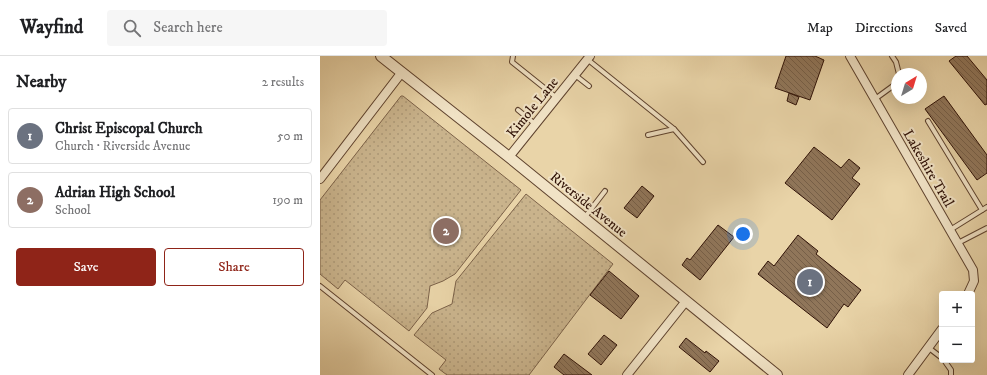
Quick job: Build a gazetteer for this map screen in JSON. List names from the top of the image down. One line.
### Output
{"streets":{"street":["Kimole Lane","Lakeshire Trail","Riverside Avenue"]},"crossings":[["Kimole Lane","Riverside Avenue"]],"north":"top right","page":{"header":"Wayfind","search":"Search here","nav":["Map","Directions","Saved"],"heading":["Nearby","2 results"],"list":[{"mark":"1","name":"Christ Episcopal Church","note":"Church · Riverside Avenue","value":"50 m"},{"mark":"2","name":"Adrian High School","note":"School","value":"190 m"}],"pins":["2","1"],"buttons":["Save","Share"],"map_buttons":["+","−"]}}
